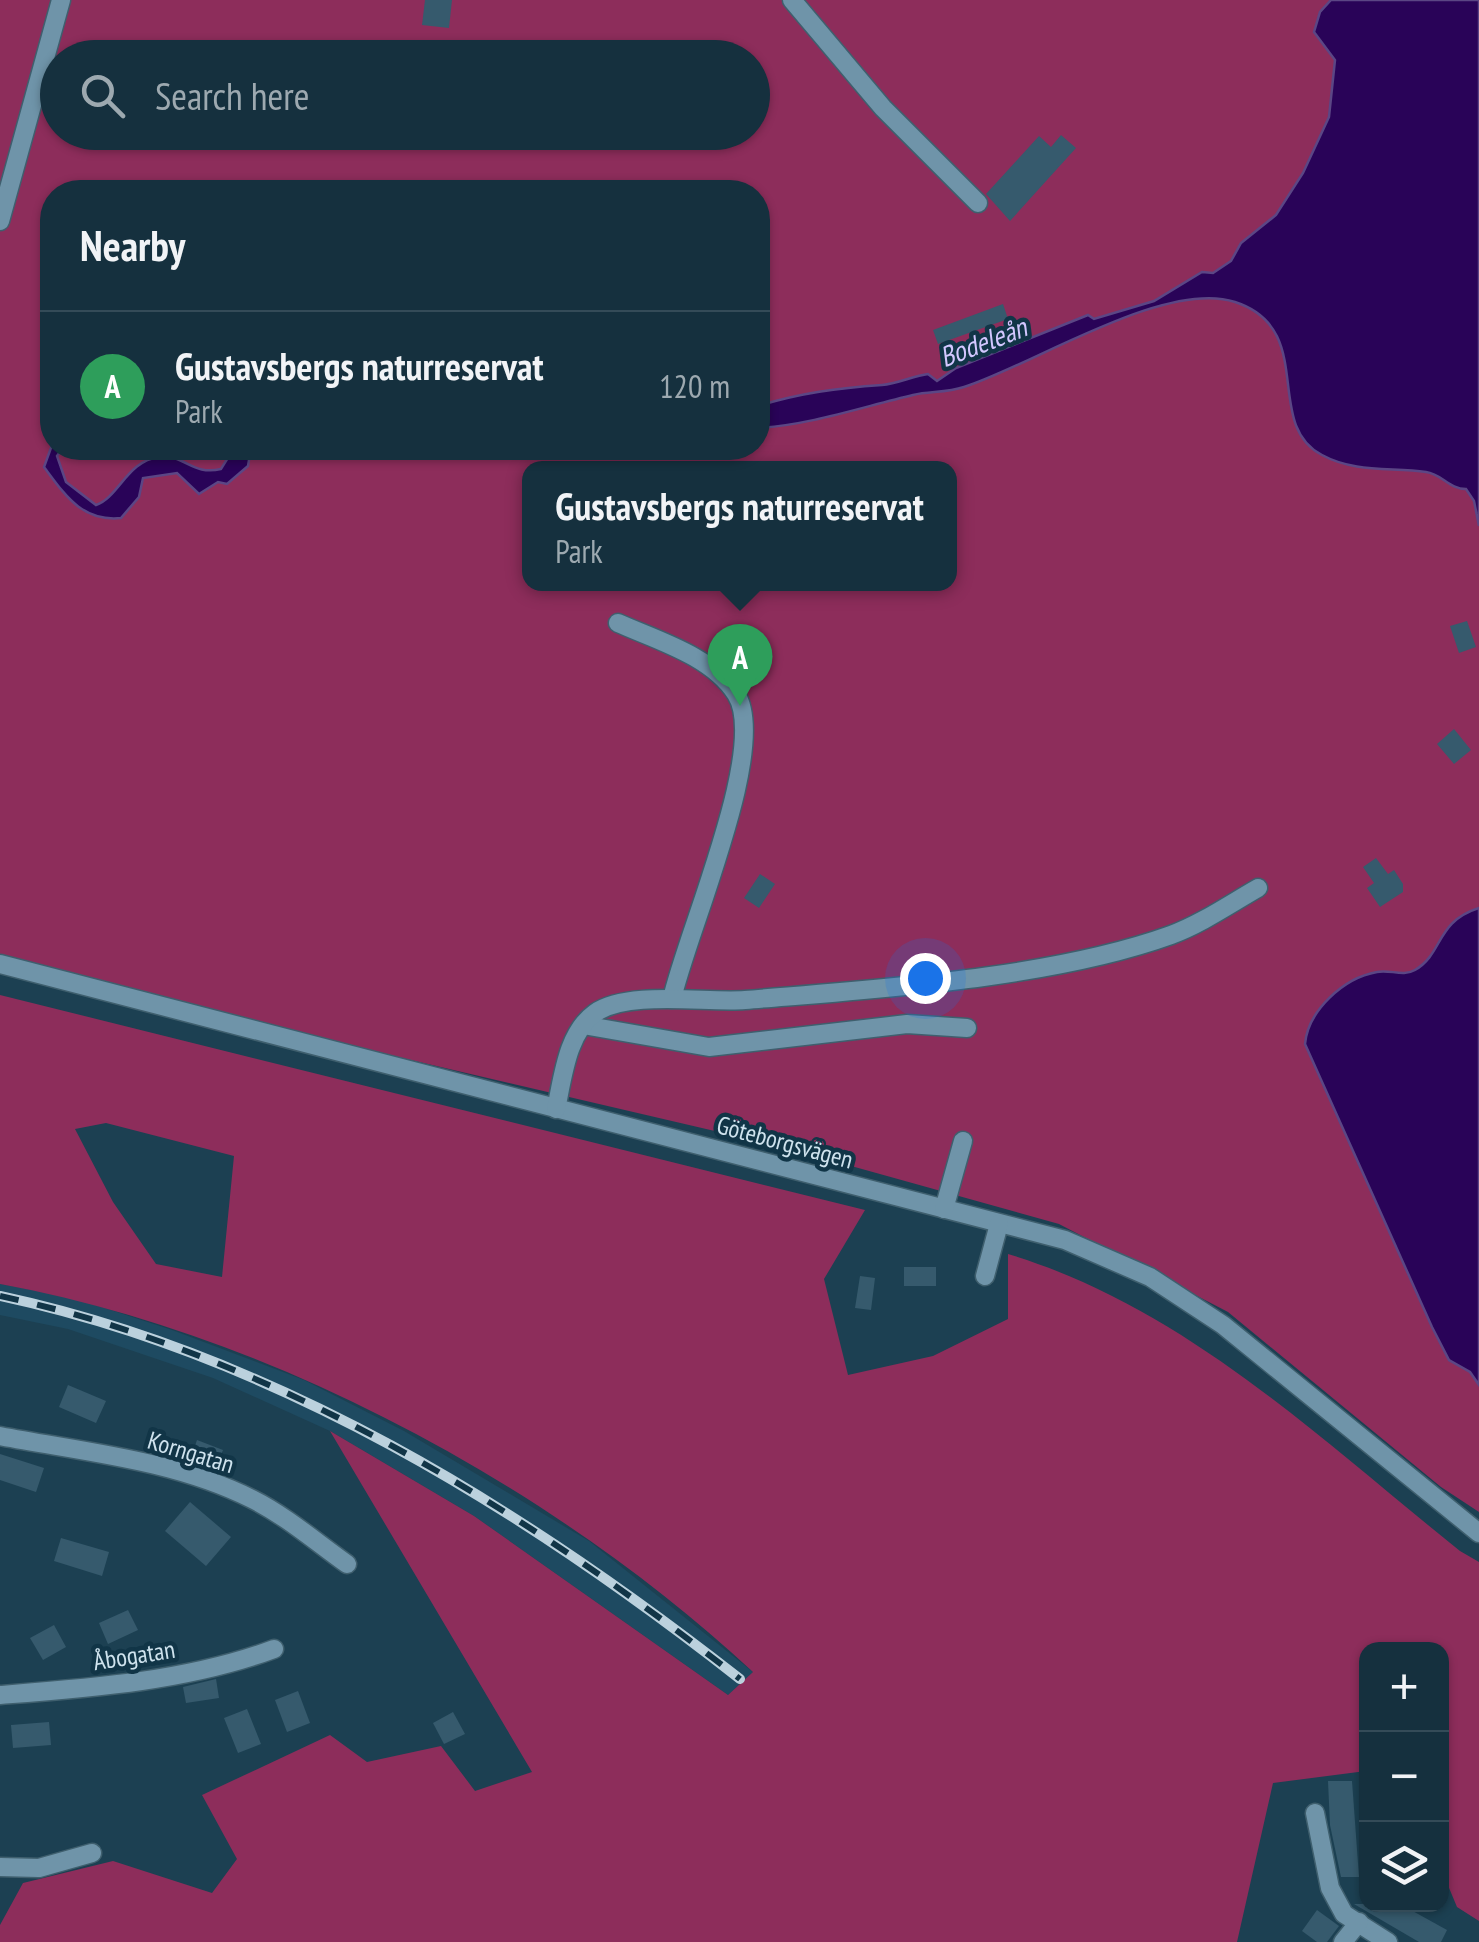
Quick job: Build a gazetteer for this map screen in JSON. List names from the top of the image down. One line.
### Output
{"streets":{"street":["Göteborgsvägen","Korngatan","Åbogatan"]},"water":["Bodeleån"],"page":{"search":"Search here","heading":"Nearby","list":[{"mark":"A","name":"Gustavsbergs naturreservat","note":"Park","value":"120 m"}],"popup":["Gustavsbergs naturreservat","Park"],"pins":"A","map_buttons":["+","−"]}}
